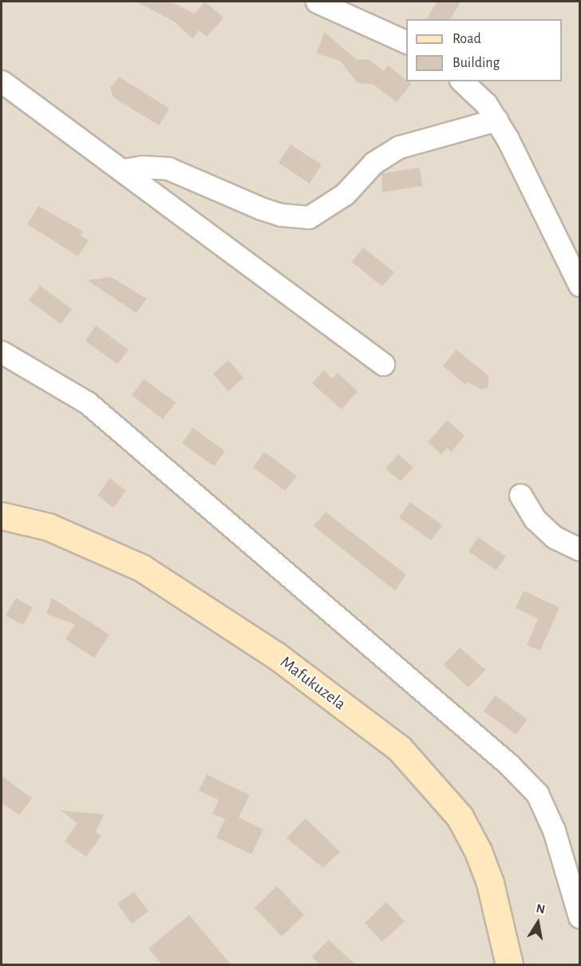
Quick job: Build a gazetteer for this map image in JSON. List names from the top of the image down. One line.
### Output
{"streets":{"main road":["Mafukuzela"]},"legend":["Road","Building"],"north":"top"}
